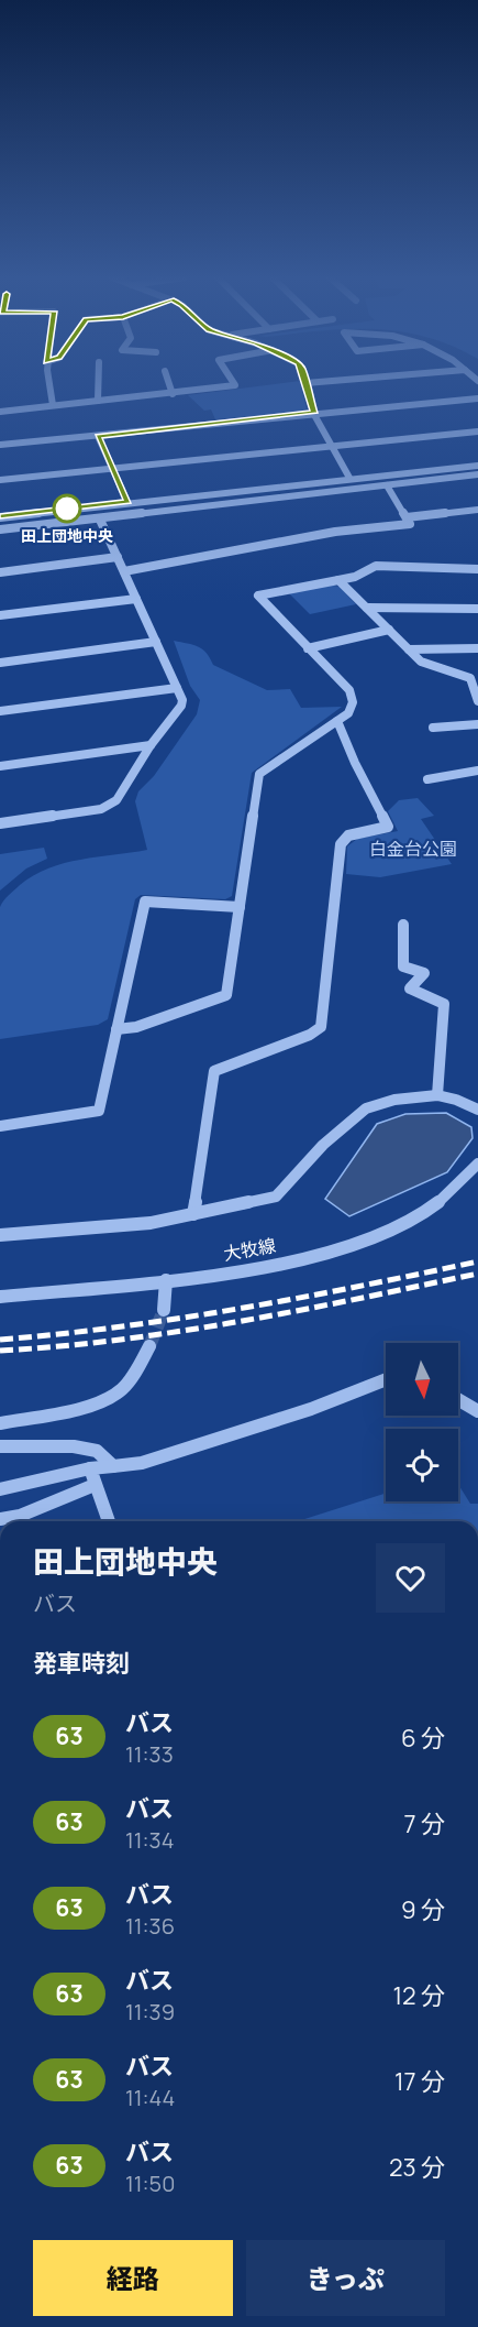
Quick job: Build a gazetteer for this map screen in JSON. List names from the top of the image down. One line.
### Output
{"streets":{"street":["大牧線"]},"parks":["白金台公園"],"places":["田上団地中央"],"lines":["bus line 63"],"north":"bottom","page":{"heading":[["田上団地中央","バス"],"発車時刻"],"list":[{"mark":"63","name":"バス","note":"11:33","value":"6 分"},{"mark":"63","name":"バス","note":"11:34","value":"7 分"},{"mark":"63","name":"バス","note":"11:36","value":"9 分"},{"mark":"63","name":"バス","note":"11:39","value":"12 分"},{"mark":"63","name":"バス","note":"11:44","value":"17 分"},{"mark":"63","name":"バス","note":"11:50","value":"23 分"}],"buttons":["経路","きっぷ"]}}
